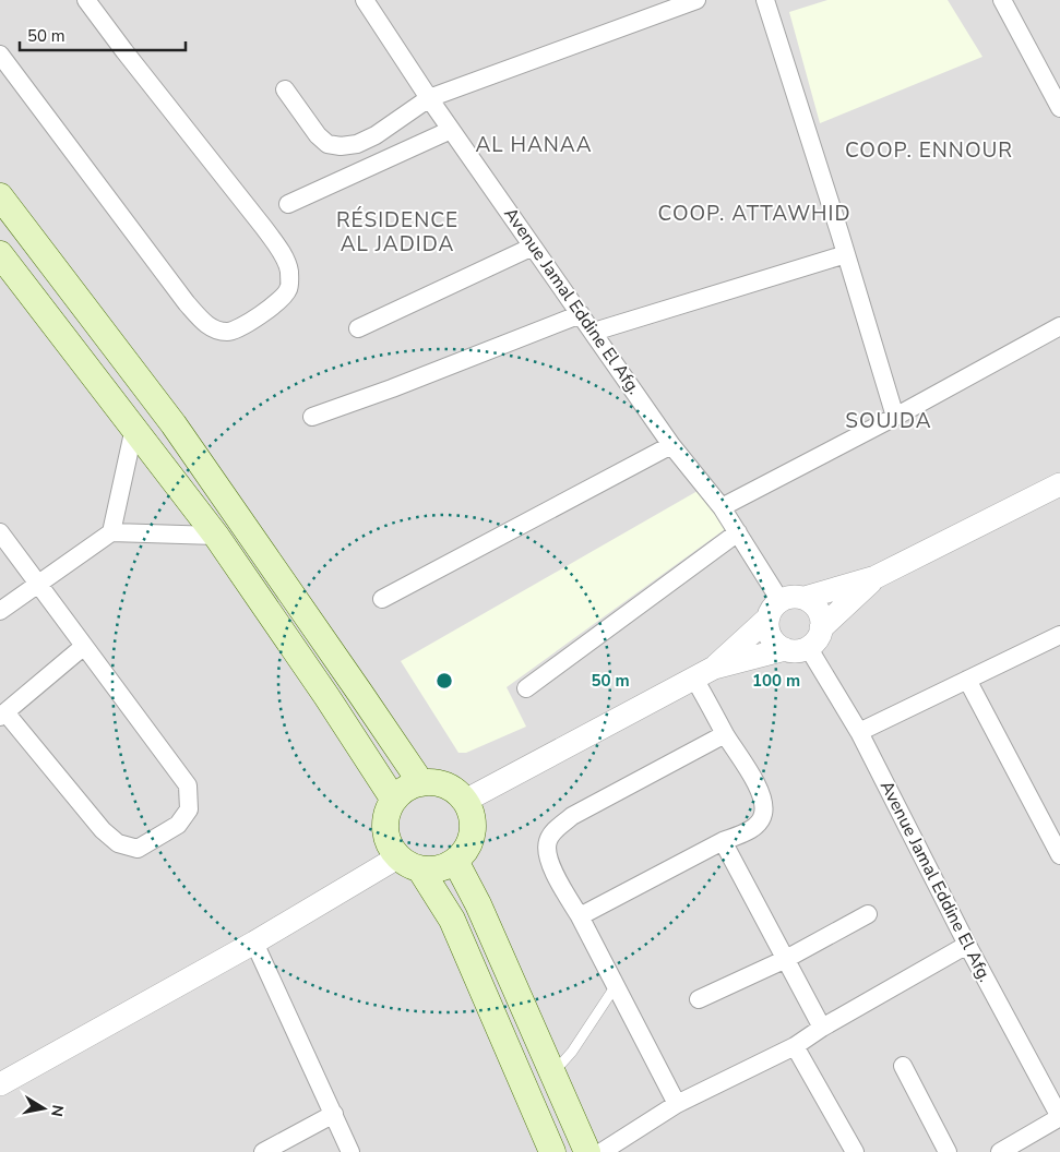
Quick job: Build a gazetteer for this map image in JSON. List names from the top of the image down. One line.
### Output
{"streets":{"street":["Avenue Jamal Eddine El Afg."]},"districts":["AL HANAA","COOP. ENNOUR","COOP. ATTAWHID","RÉSIDENCE AL JADIDA","SOUJDA"],"scale_bar":"50 m","north":"right","rings":["50 m","100 m"]}
